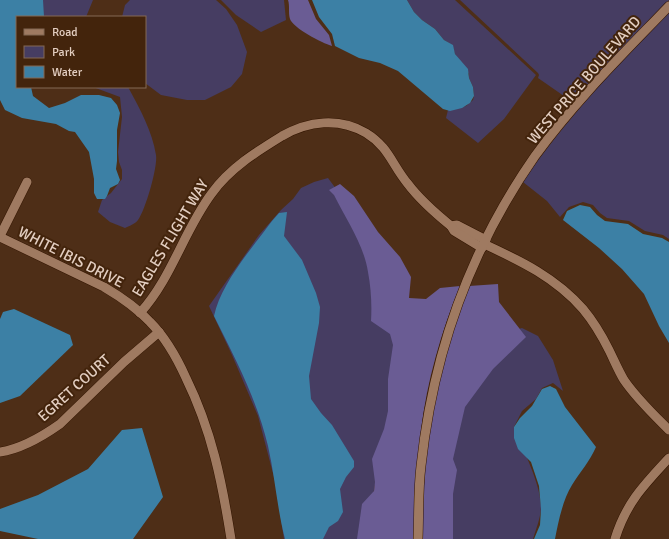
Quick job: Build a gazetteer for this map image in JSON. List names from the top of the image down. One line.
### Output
{"streets":{"street":["WEST PRICE BOULEVARD","EAGLES FLIGHT WAY","WHITE IBIS DRIVE","EGRET COURT"]},"crossings":[["WEST PRICE BOULEVARD","EAGLES FLIGHT WAY"],["EAGLES FLIGHT WAY","WHITE IBIS DRIVE"],["WHITE IBIS DRIVE","EGRET COURT"]],"legend":["Road","Park","Water"]}
